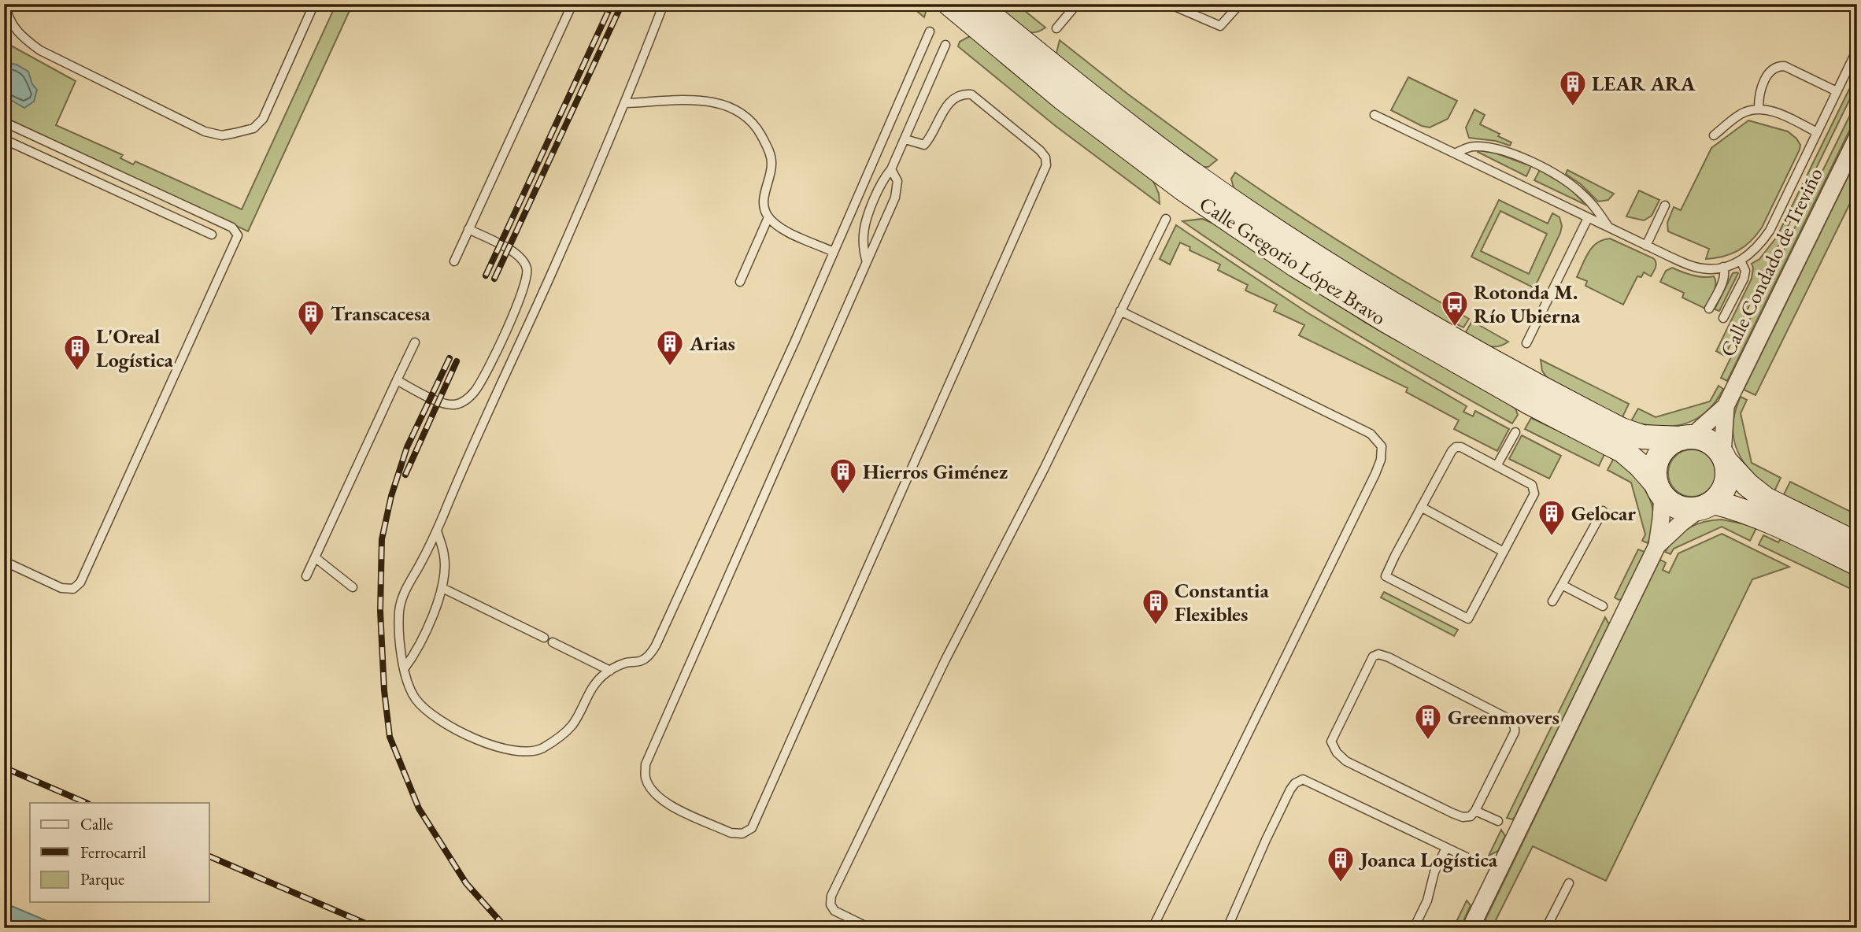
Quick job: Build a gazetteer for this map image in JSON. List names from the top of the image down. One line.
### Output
{"streets":{"main road":["Calle Gregorio López Bravo"],"street":["Calle Condado de Treviño"]},"crossings":[["Calle Gregorio López Bravo","Calle Condado de Treviño"]],"places":{"building":["LEAR ARA","Transcacesa","Arias","L'Oreal Logística","Hierros Giménez","Gelocar","Constantia Flexibles","Greenmovers","Joanca Logística"],"bus stop":["Rotonda M. Río Ubierna"]},"legend":["Calle","Ferrocarril","Parque"]}
